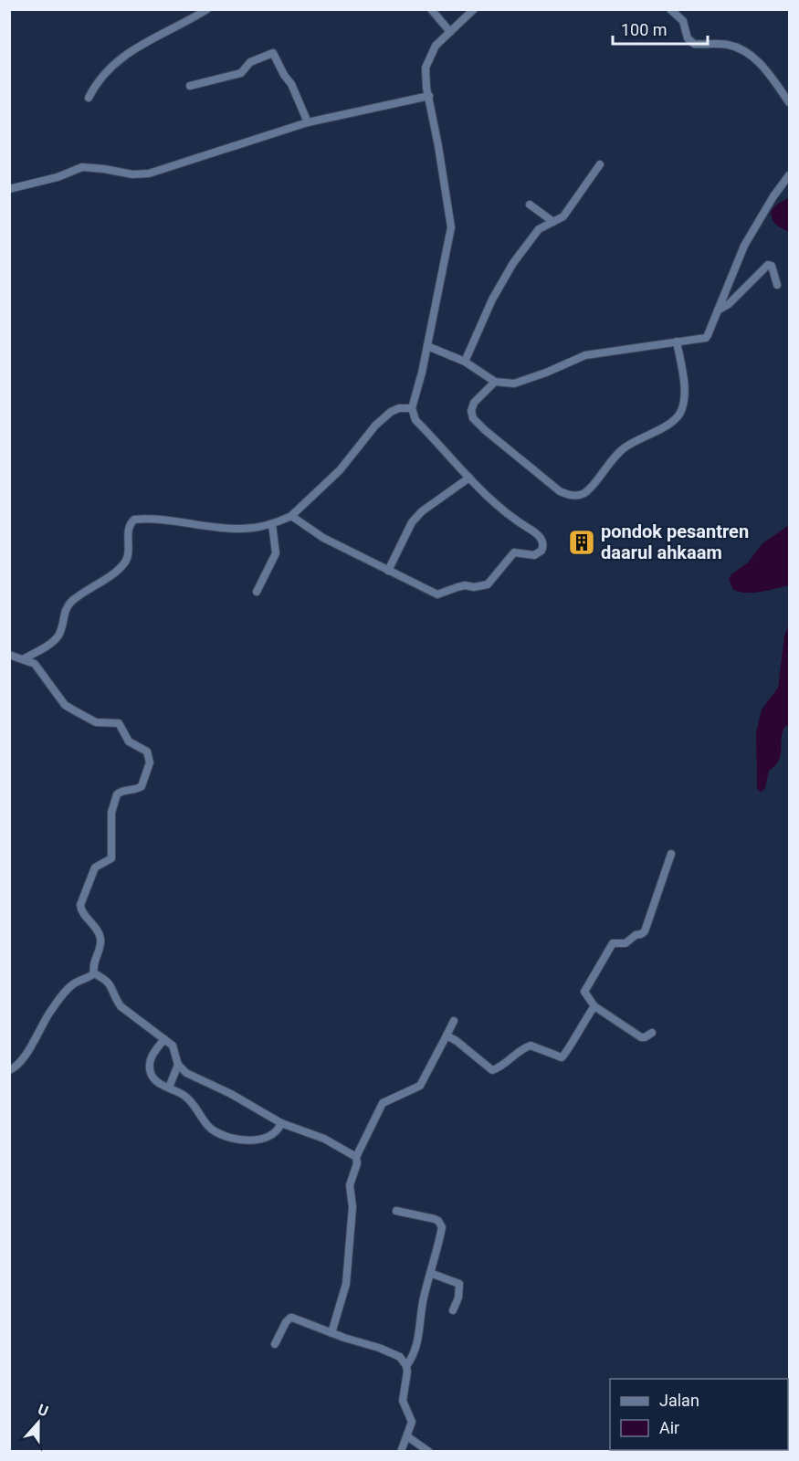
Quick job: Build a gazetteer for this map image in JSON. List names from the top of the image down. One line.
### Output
{"places":{"building":["pondok pesantren daarul ahkaam"]},"legend":["Jalan","Air"],"scale_bar":"100 m","north":"top"}
